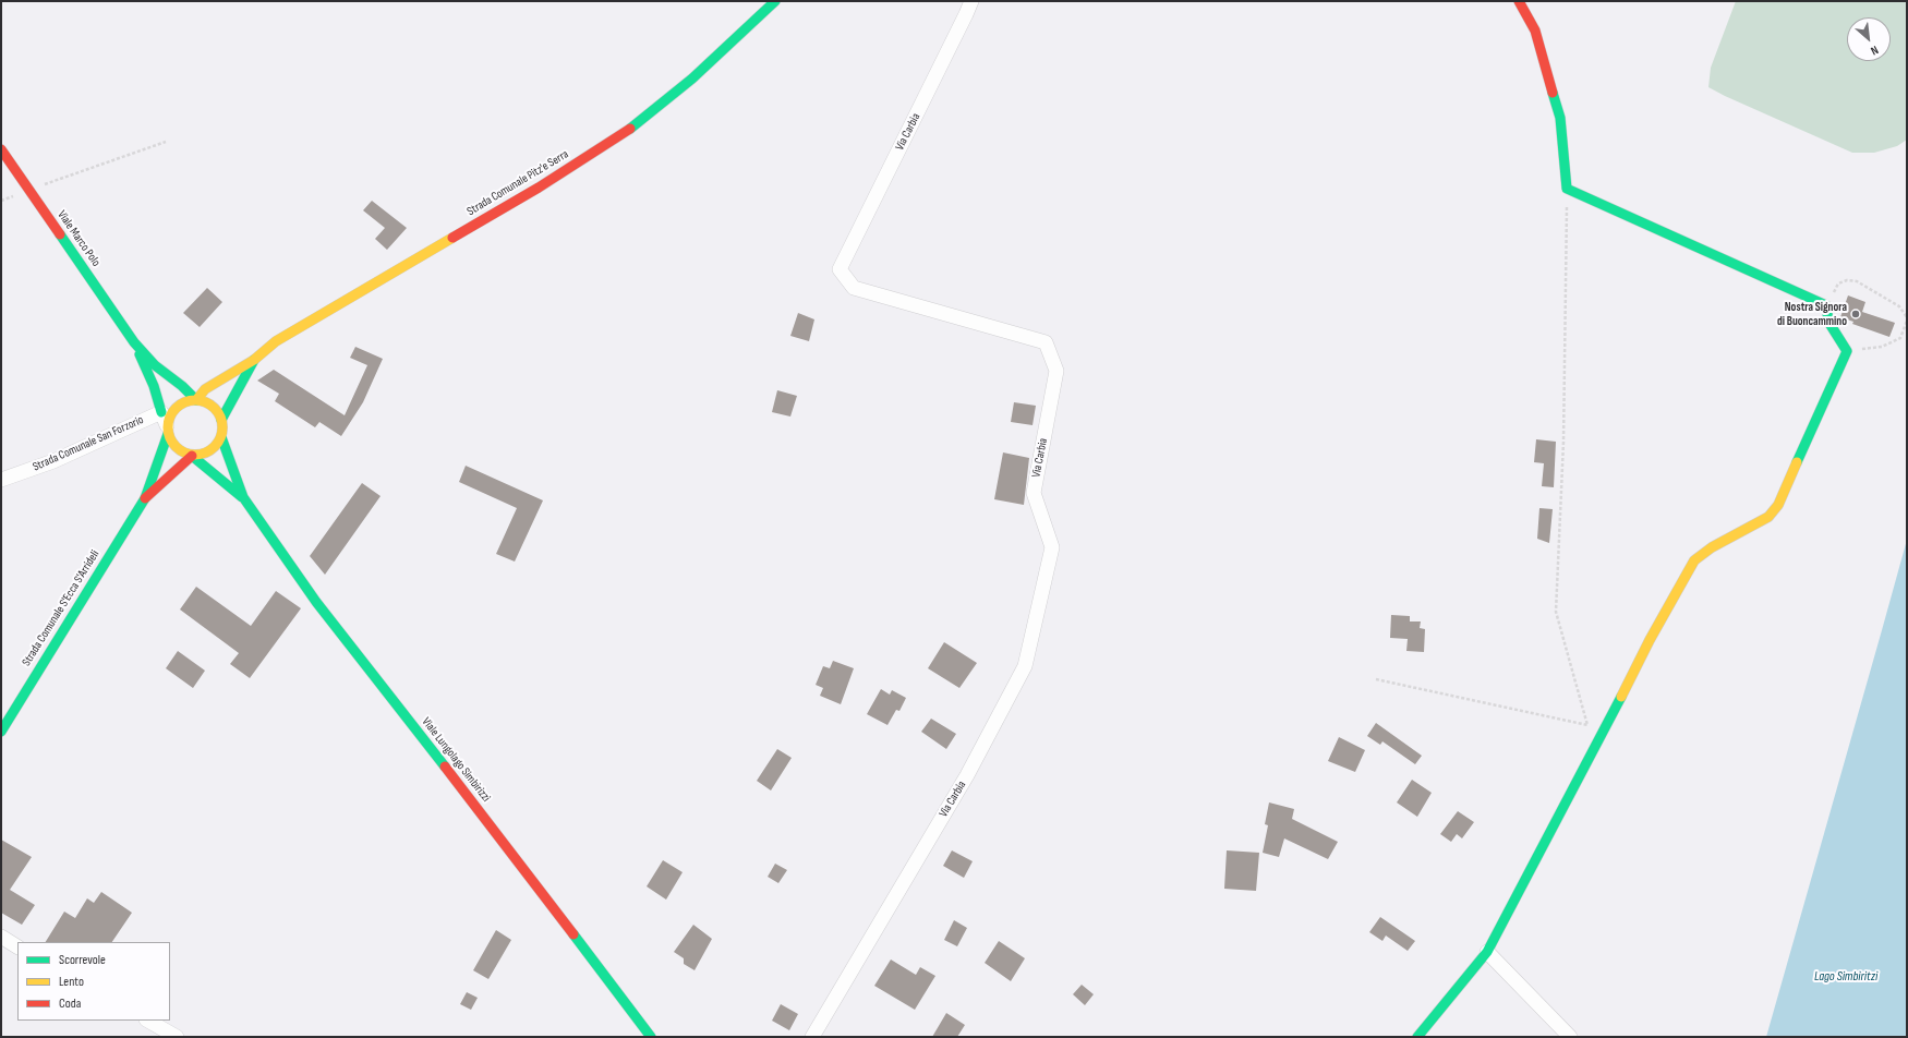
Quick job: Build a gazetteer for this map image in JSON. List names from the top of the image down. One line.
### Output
{"streets":{"street":["Via Carbia","Strada Comunale Pitz'e Serra","Viale Marco Polo","Strada Comunale San Forzorio","Strada Comunale S'Ecca S'Arrideli","Viale Lungolago Simbirizzi"]},"crossings":[["Strada Comunale Pitz'e Serra","Viale Marco Polo"],["Strada Comunale Pitz'e Serra","Strada Comunale S'Ecca S'Arrideli"],["Strada Comunale Pitz'e Serra","Viale Lungolago Simbirizzi"],["Viale Marco Polo","Strada Comunale San Forzorio"],["Viale Marco Polo","Strada Comunale S'Ecca S'Arrideli"],["Viale Marco Polo","Viale Lungolago Simbirizzi"],["Strada Comunale S'Ecca S'Arrideli","Viale Lungolago Simbirizzi"]],"water":["Lago Simbiritzi"],"places":["Nostra Signora di Buoncammino"],"legend":["Scorrevole","Lento","Coda"],"north":"bottom right"}
